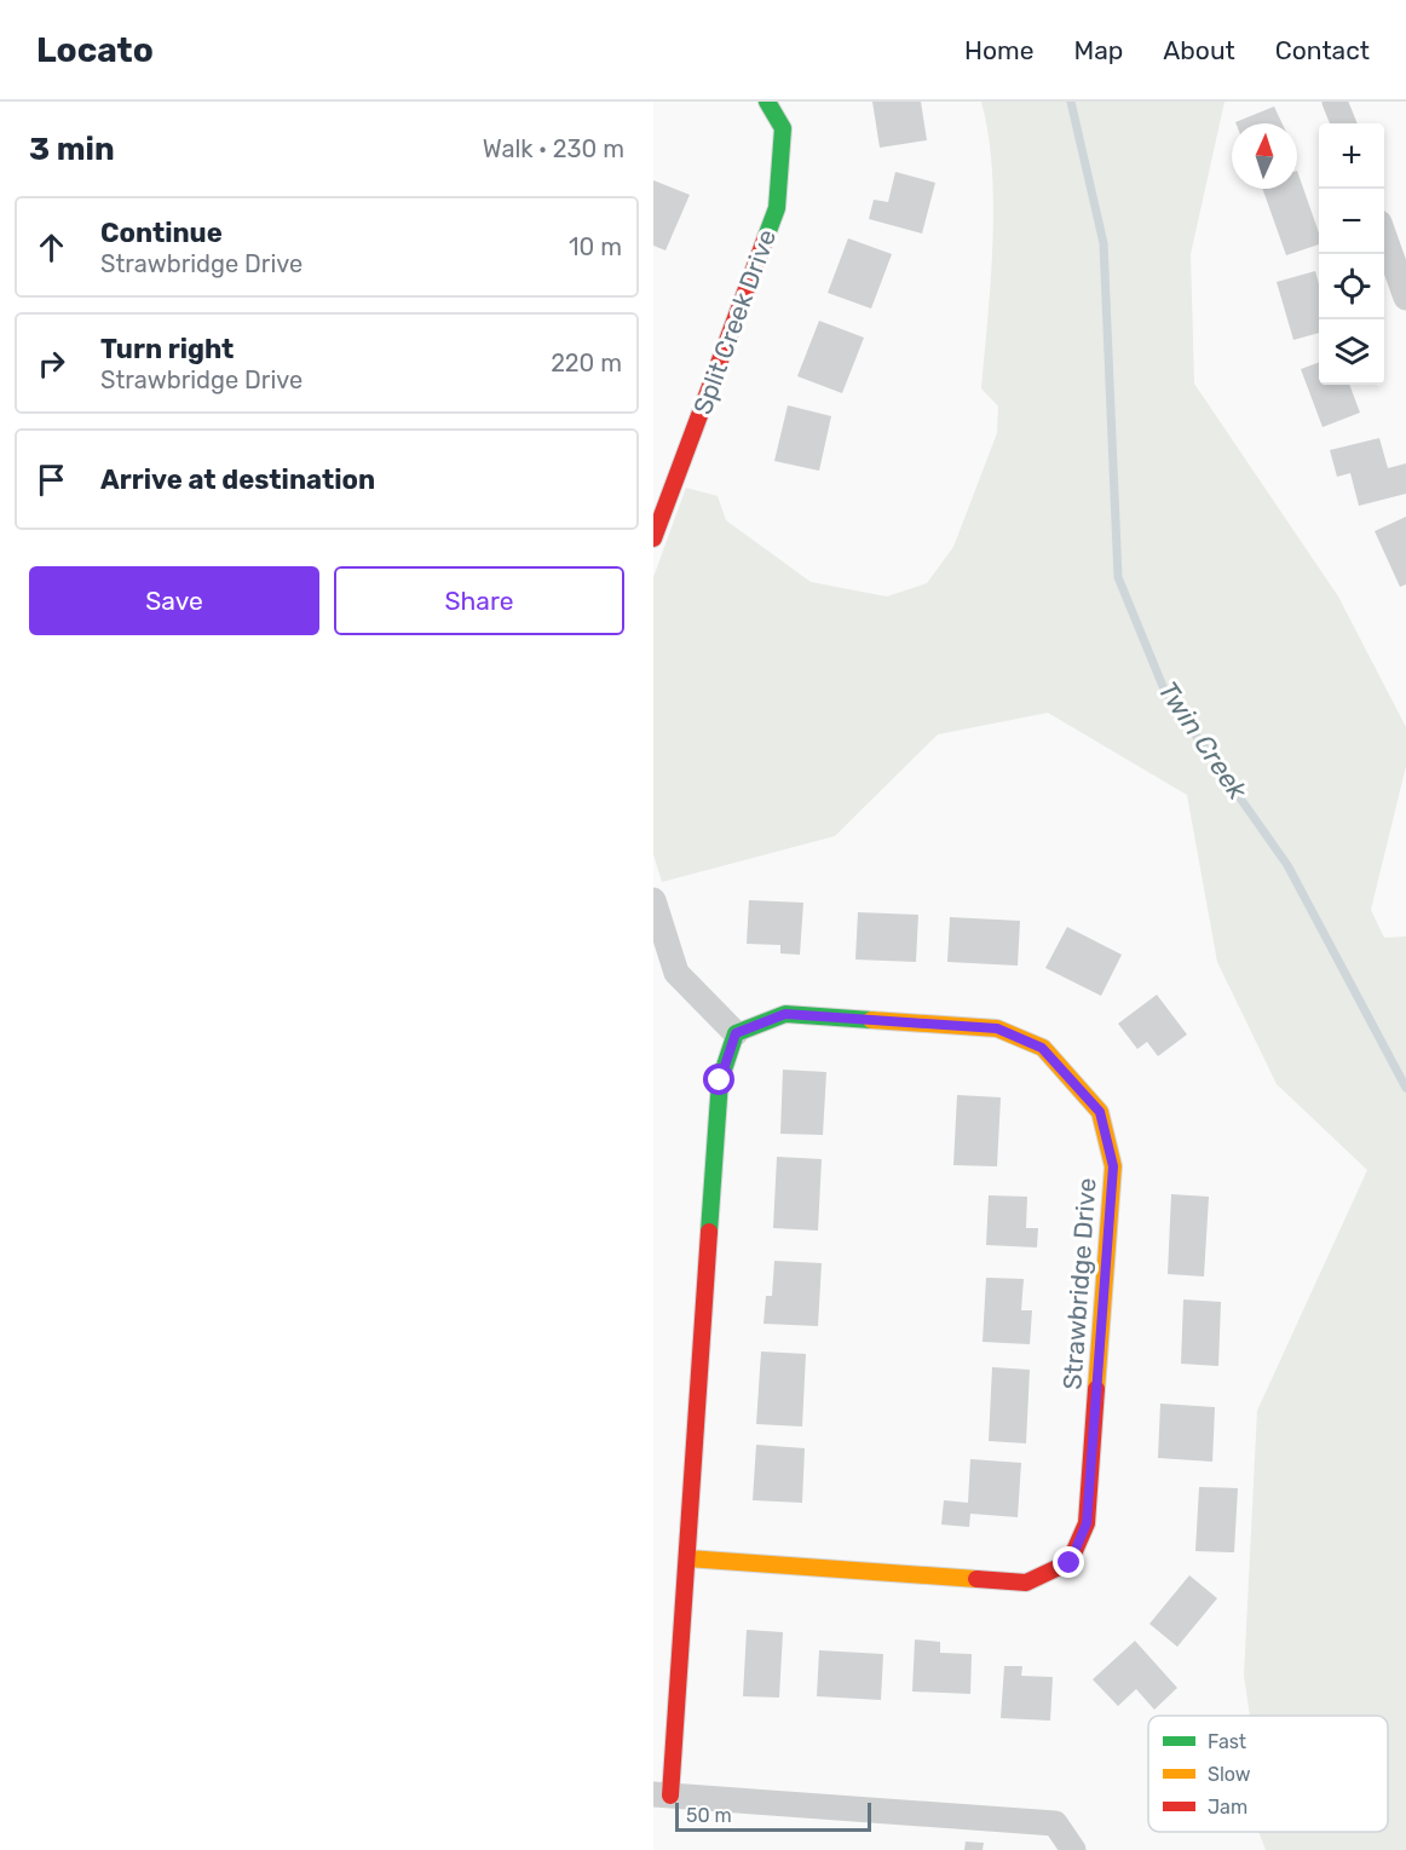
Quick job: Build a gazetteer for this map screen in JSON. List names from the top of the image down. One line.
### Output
{"streets":{"street":["Split Creek Drive","Strawbridge Drive"]},"water":["Twin Creek"],"legend":["Fast","Slow","Jam"],"scale_bar":"50 m","north":"top","page":{"header":"Locato","nav":["Home","Map","About","Contact"],"heading":["3 min","Walk · 230 m"],"map_buttons":["+","−"],"list":[["Continue","Strawbridge Drive","10 m"],["Turn right","Strawbridge Drive","220 m"],"Arrive at destination"],"buttons":["Save","Share"],"scale":"50 m"}}
